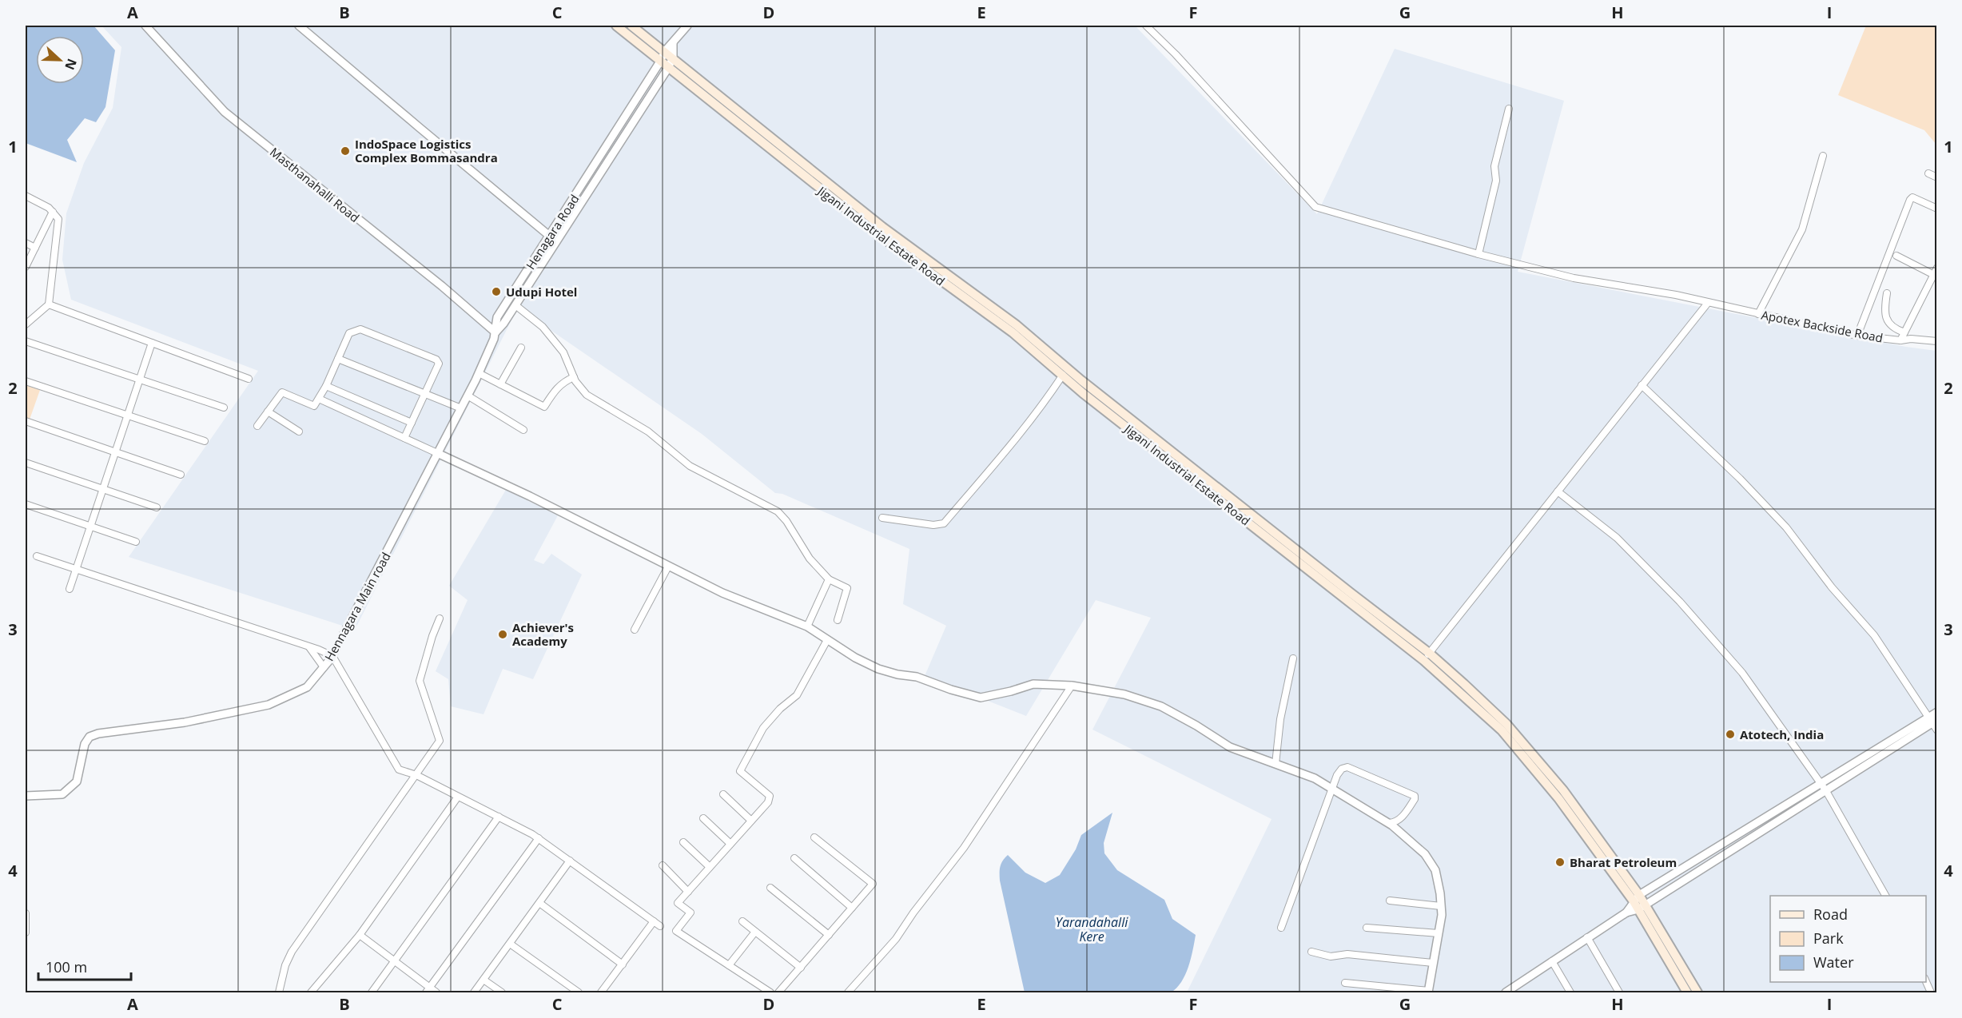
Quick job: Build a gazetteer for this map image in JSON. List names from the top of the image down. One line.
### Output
{"streets":{"main road":["Jigani Industrial Estate Road"],"street":["Masthanahalli Road","Henagara Road","Apotex Backside Road","Hennagara Main road"]},"crossings":[["Masthanahalli Road","Henagara Road"],["Masthanahalli Road","Hennagara Main road"],["Henagara Road","Jigani Industrial Estate Road"],["Henagara Road","Hennagara Main road"]],"water":["Yarandahalli Kere"],"places":["IndoSpace Logistics Complex Bommasandra","Udupi Hotel","Achiever's Academy","Atotech, India","Bharat Petroleum"],"legend":["Road","Park","Water"],"scale_bar":"100 m","north":"right","grid":{"columns":["A","B","C","D","E","F","G","H","I"],"rows":["1","2","3","4"]}}
